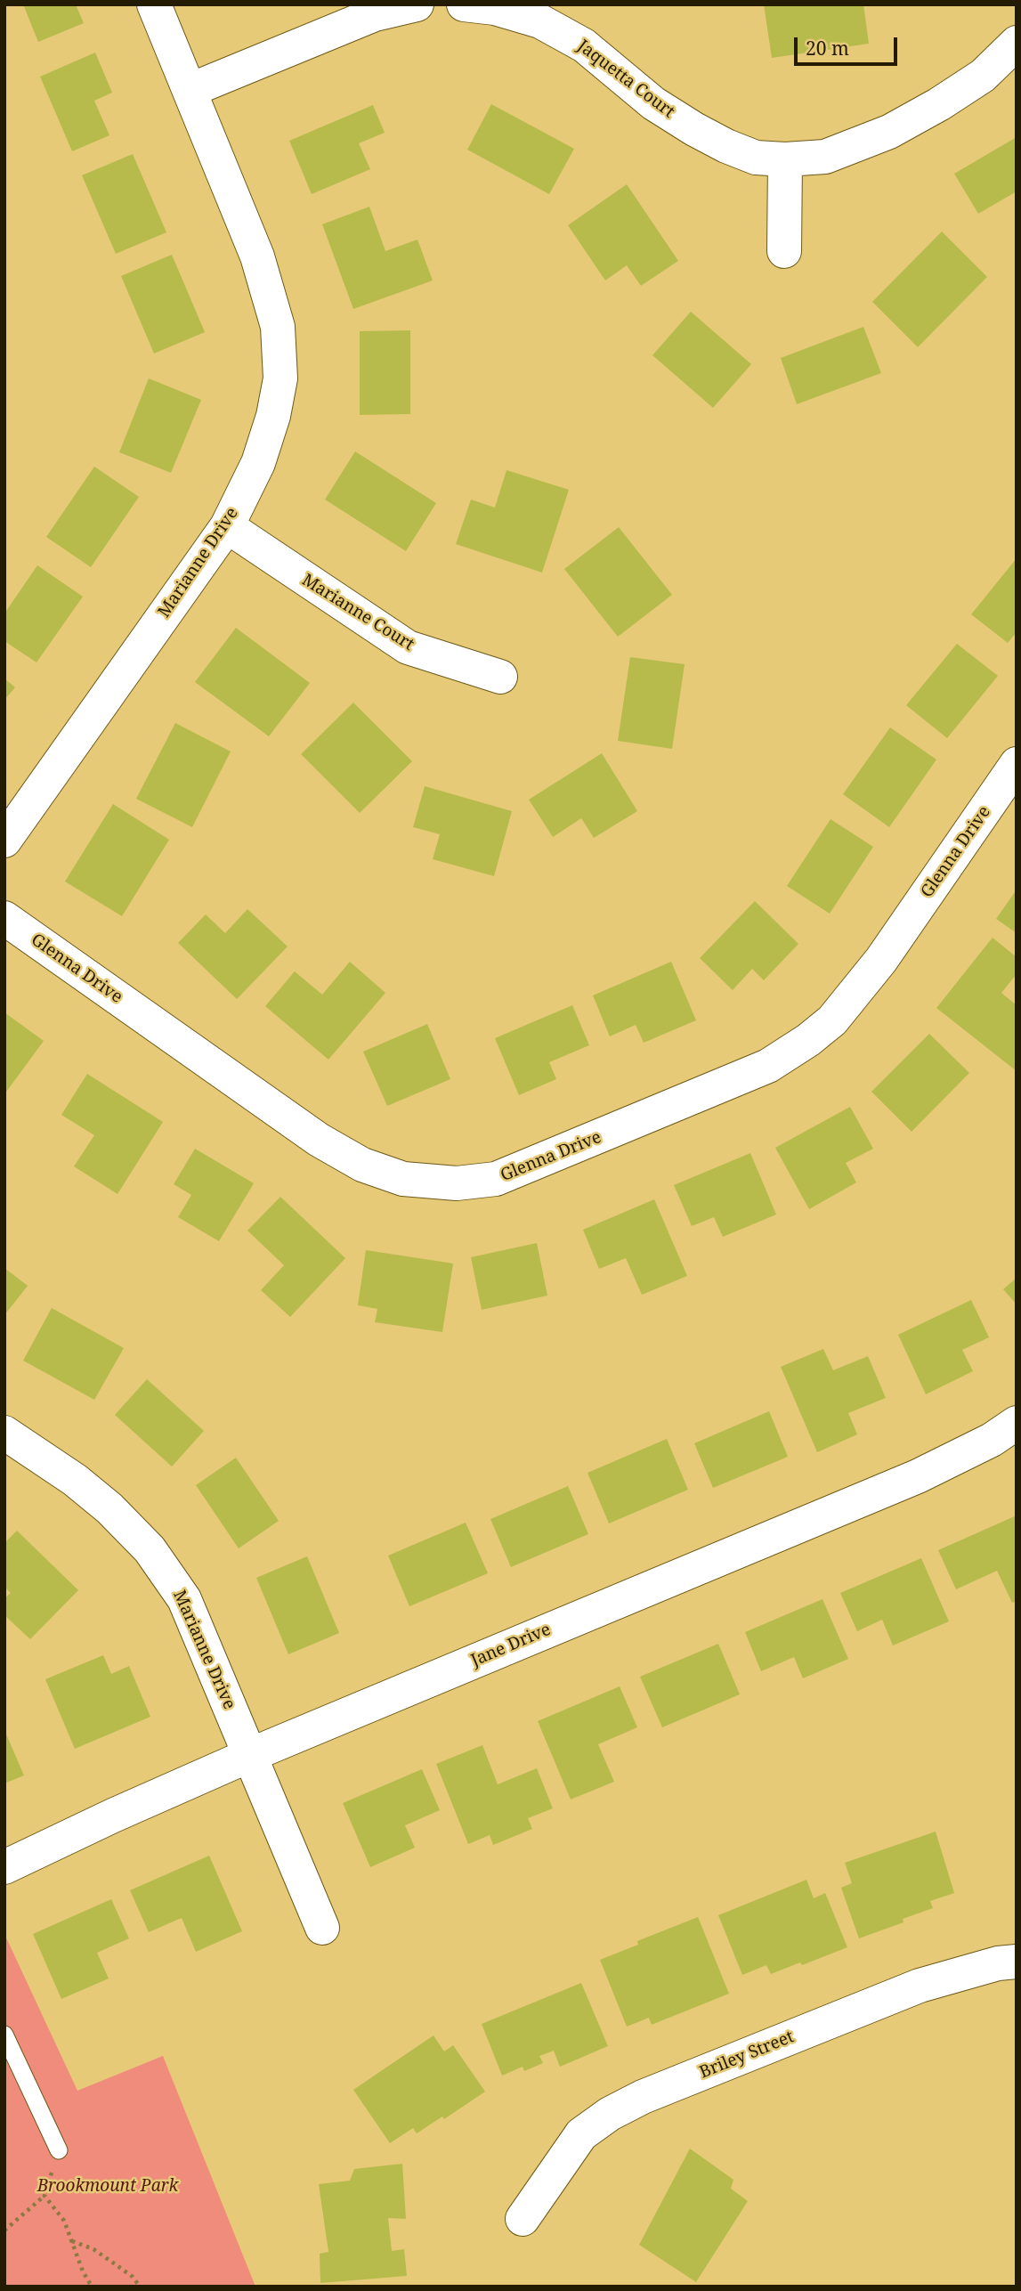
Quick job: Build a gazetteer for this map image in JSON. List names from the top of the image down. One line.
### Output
{"streets":{"street":["Jaquetta Court","Marianne Drive","Marianne Court","Glenna Drive","Jane Drive","Briley Street"]},"crossings":[["Marianne Drive","Marianne Court"],["Marianne Drive","Jane Drive"]],"parks":["Brookmount Park"],"scale_bar":"20 m"}
